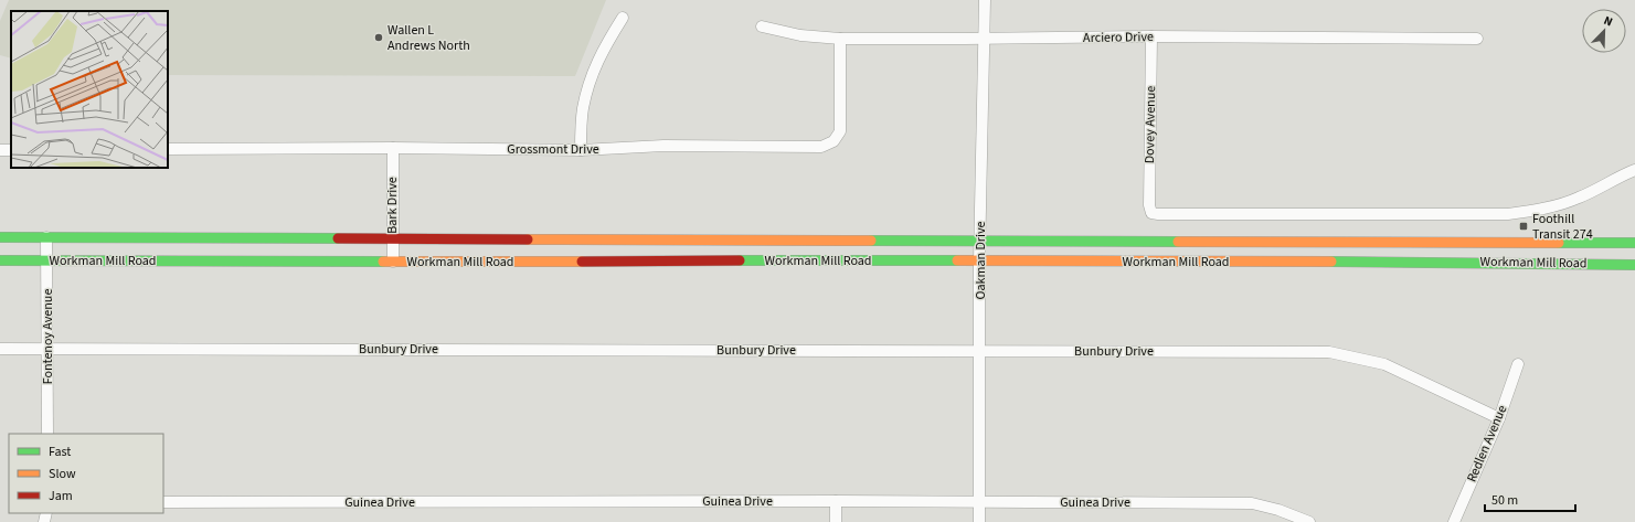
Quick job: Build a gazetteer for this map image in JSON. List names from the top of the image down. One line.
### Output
{"streets":{"main road":["Workman Mill Road"],"street":["Arciero Drive","Dovey Avenue","Grossmont Drive","Bark Drive","Oakman Drive","Fontenoy Avenue","Bunbury Drive","Redlen Avenue","Guinea Drive"]},"crossings":[["Arciero Drive","Dovey Avenue"],["Arciero Drive","Grossmont Drive"],["Arciero Drive","Oakman Drive"],["Grossmont Drive","Bark Drive"],["Bark Drive","Workman Mill Road"],["Workman Mill Road","Oakman Drive"],["Workman Mill Road","Fontenoy Avenue"],["Oakman Drive","Bunbury Drive"],["Oakman Drive","Guinea Drive"],["Fontenoy Avenue","Bunbury Drive"],["Bunbury Drive","Redlen Avenue"]],"places":{"other":["Wallen L Andrews North"],"transit":["Foothill Transit 274"]},"legend":["Fast","Slow","Jam"],"scale_bar":"50 m","north":"top right"}
